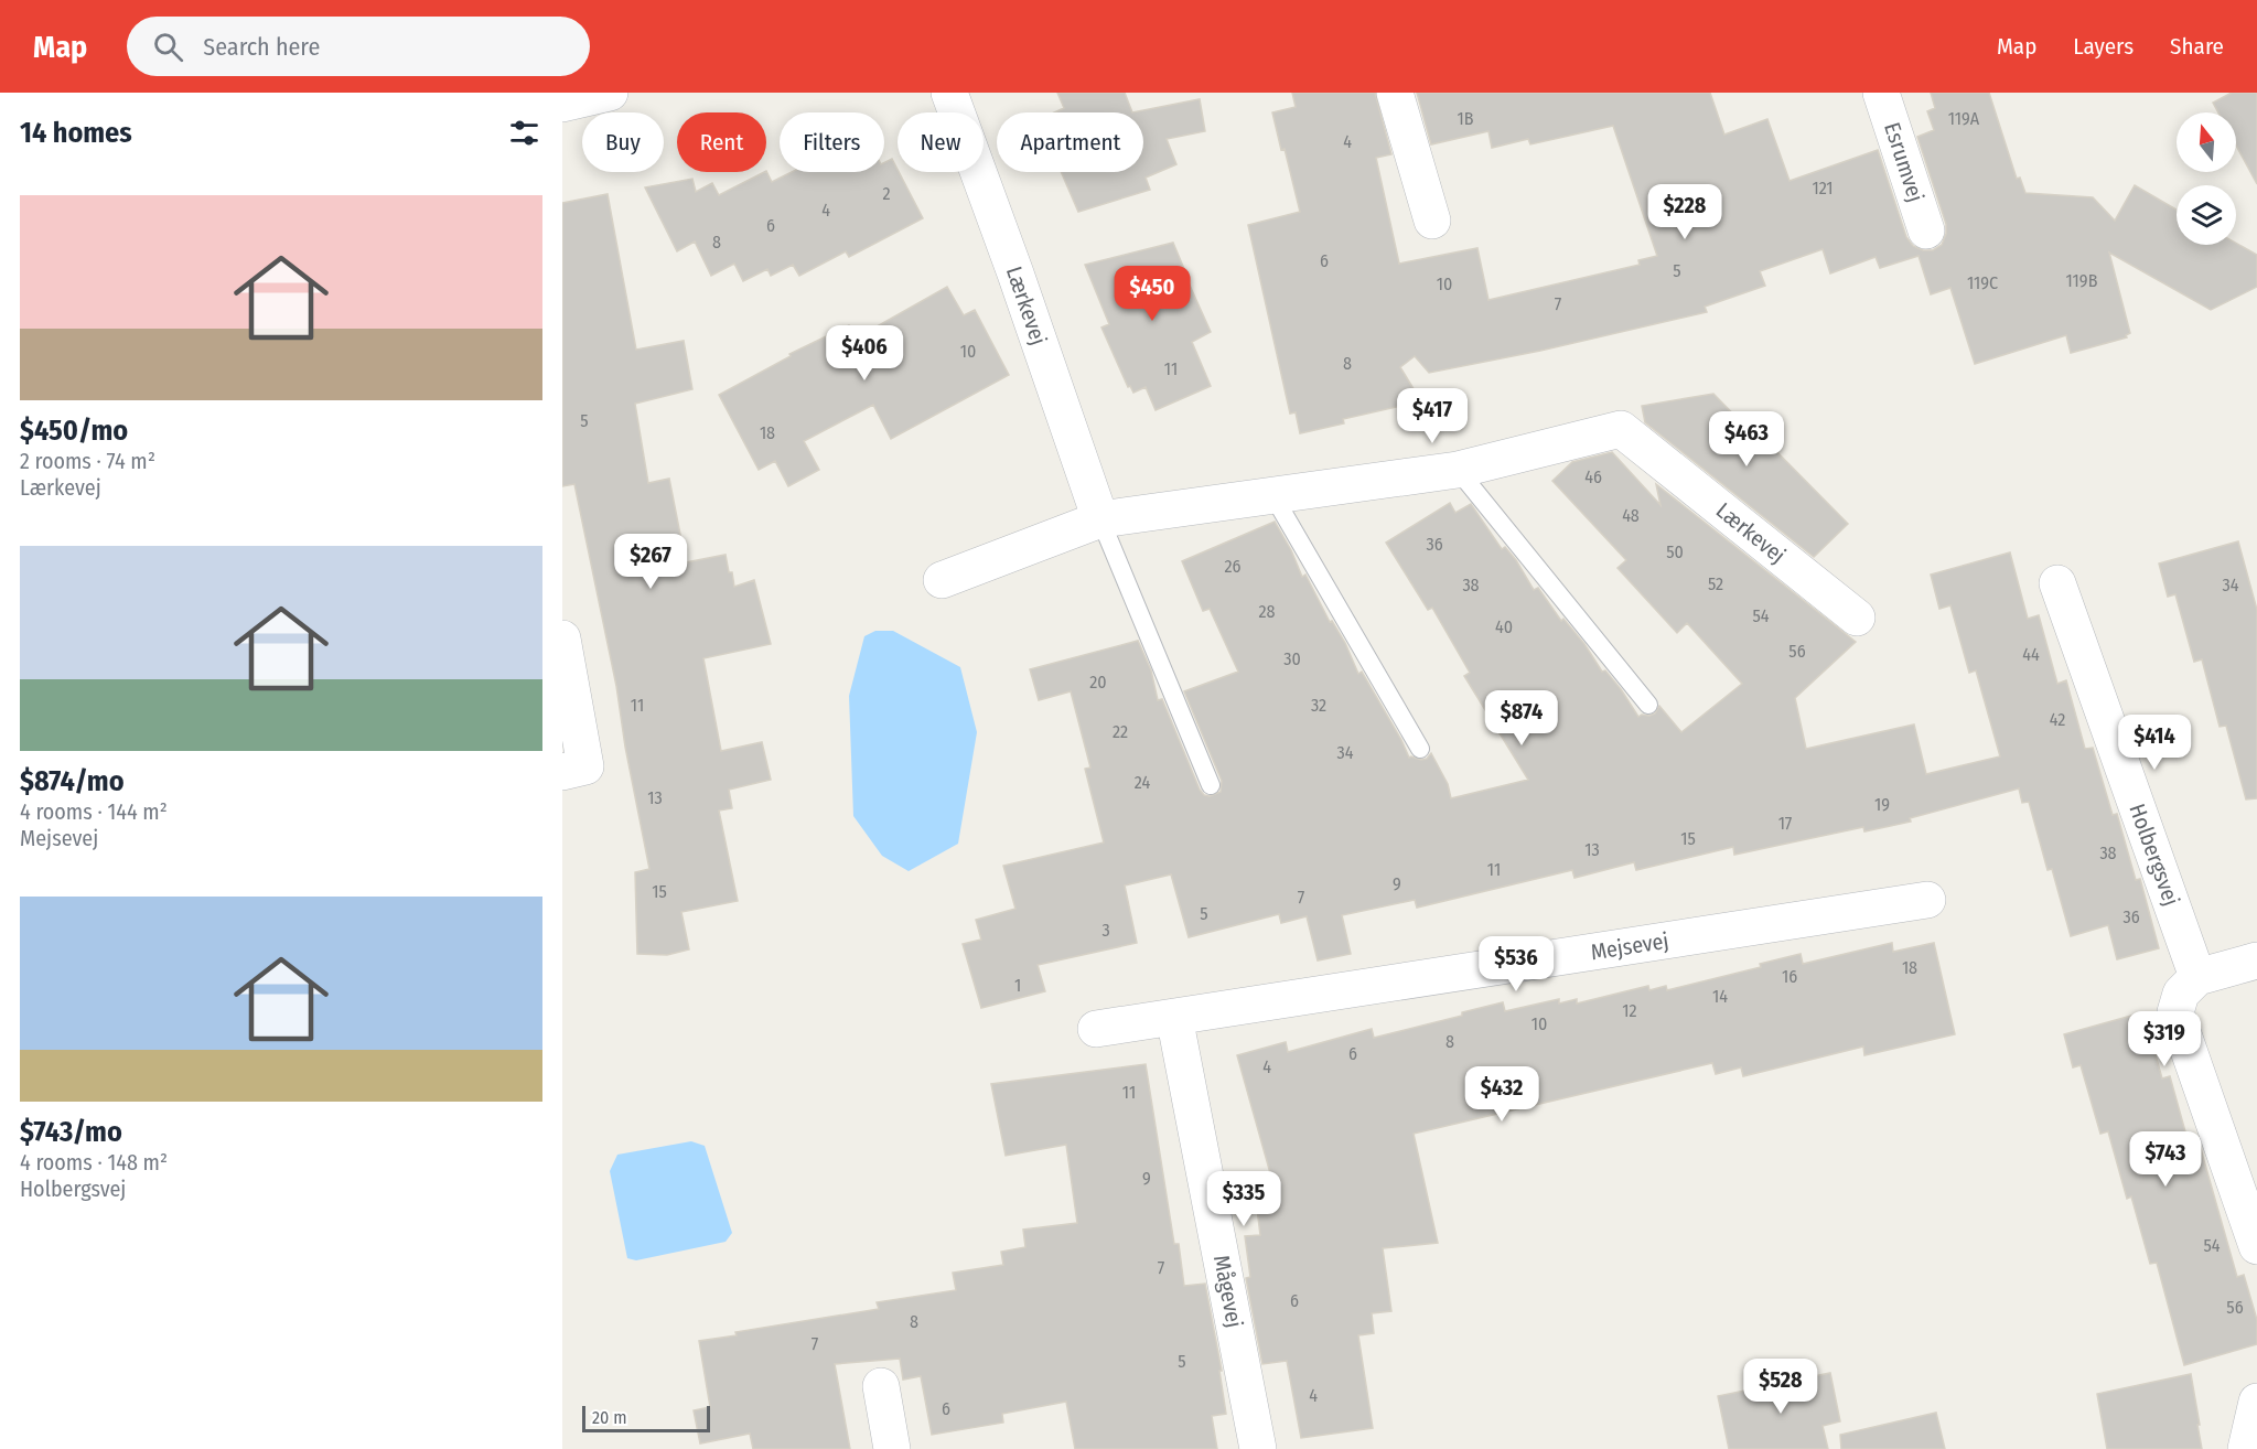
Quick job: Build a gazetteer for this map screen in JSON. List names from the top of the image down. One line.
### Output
{"streets":{"street":["Esrumvej","Lærkevej","Holbergsvej","Mejsevej","Mågevej"]},"crossings":[["Mejsevej","Mågevej"]],"house_numbers":["1B","119A","4","121","2","4","6","8","6","5","119B","119C","10","7","10","8","11","5","18","46","48","36","50","26","52","38","34","28","54","40","56","44","30","20","11","32","42","22","34","24","13","19","17","15","13","38","11","9","15","7","5","36","3","18","16","1","14","12","10","8","6","4","11","9","54","7","6","56","8","7","5","4","6"],"scale_bar":"20 m","north":"top","page":{"header":"Map","search":"Search here","nav":["Map","Layers","Share"],"heading":"14 homes","chip":["Buy","Rent","Filters","New","Apartment"],"list":[{"name":"$450/mo","note":"2 rooms · 74 m² · Lærkevej"},{"name":"$874/mo","note":"4 rooms · 144 m² · Mejsevej"},{"name":"$743/mo","note":"4 rooms · 148 m² · Holbergsvej"}],"price":["$228","$450","$406","$417","$463","$267","$874","$414","$536","$319","$432","$743","$335","$528"],"scale":"20 m"}}
